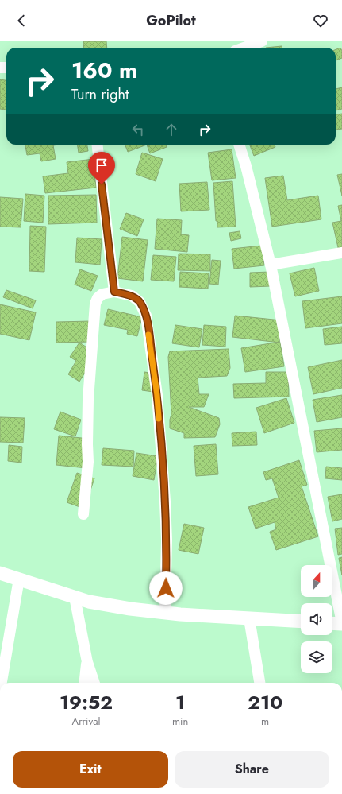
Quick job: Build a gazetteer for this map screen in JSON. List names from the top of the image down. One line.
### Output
{"north":"top","page":{"header":"GoPilot","turn":["160 m","Turn right"],"eta":["19:52","Arrival","1","min","210","m"],"buttons":["Exit","Share"]}}
